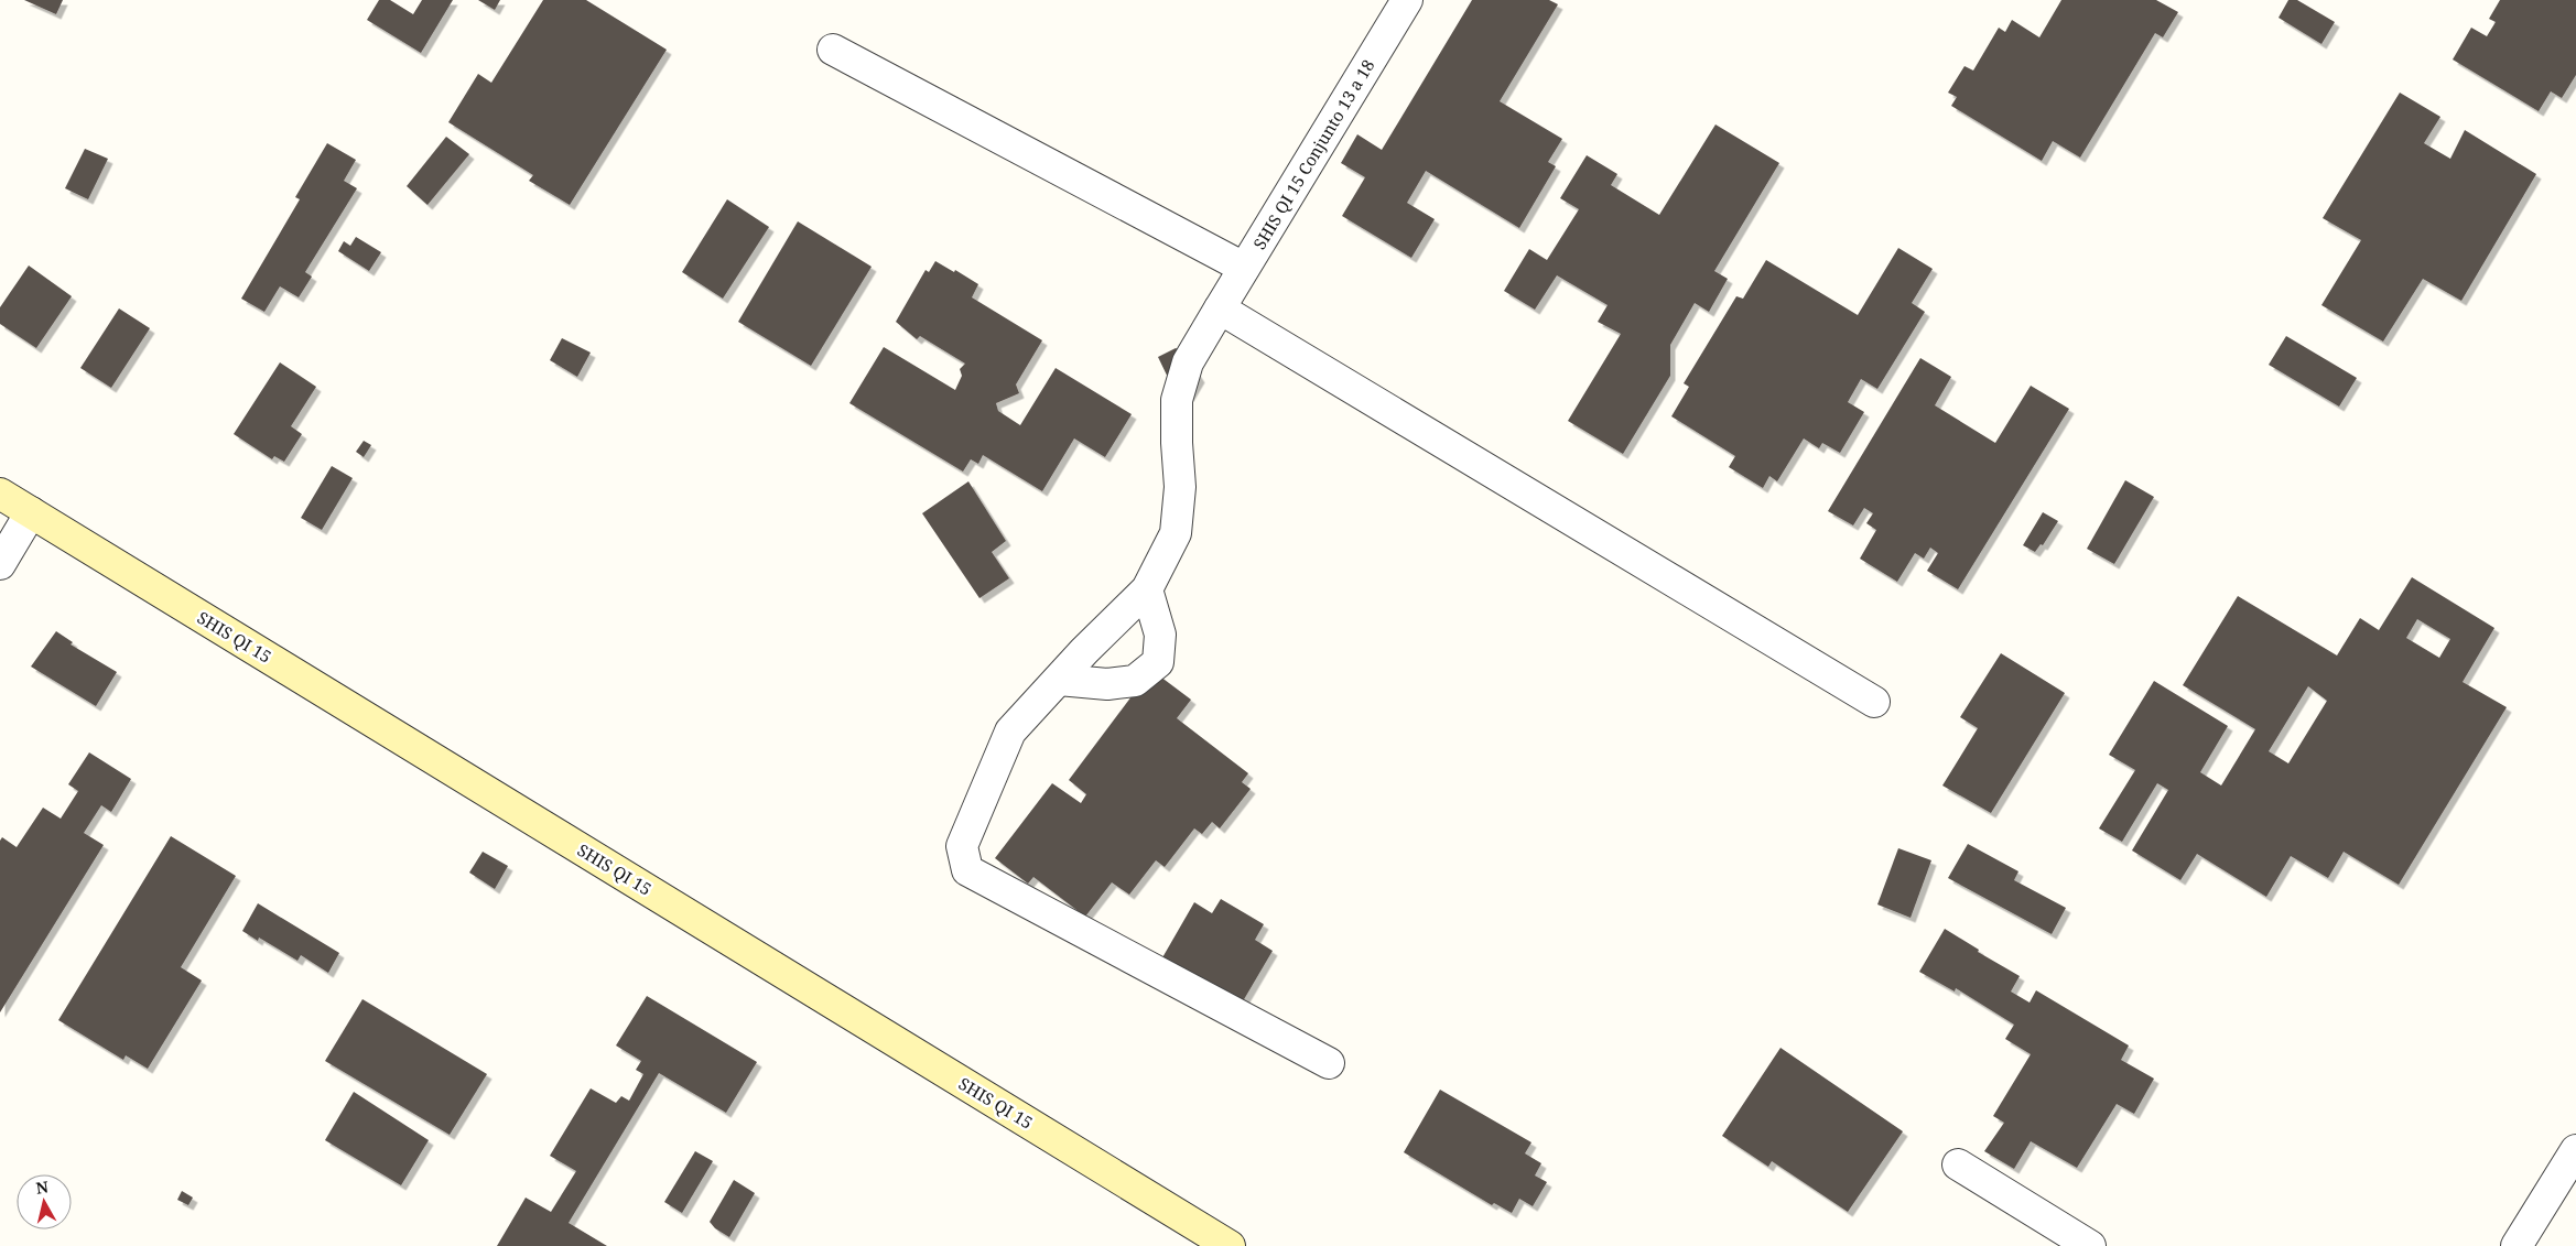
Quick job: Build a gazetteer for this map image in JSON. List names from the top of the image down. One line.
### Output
{"streets":{"street":["SHIS QI 15 Conjunto 13 a 18","SHIS QI 15"]},"north":"top"}
